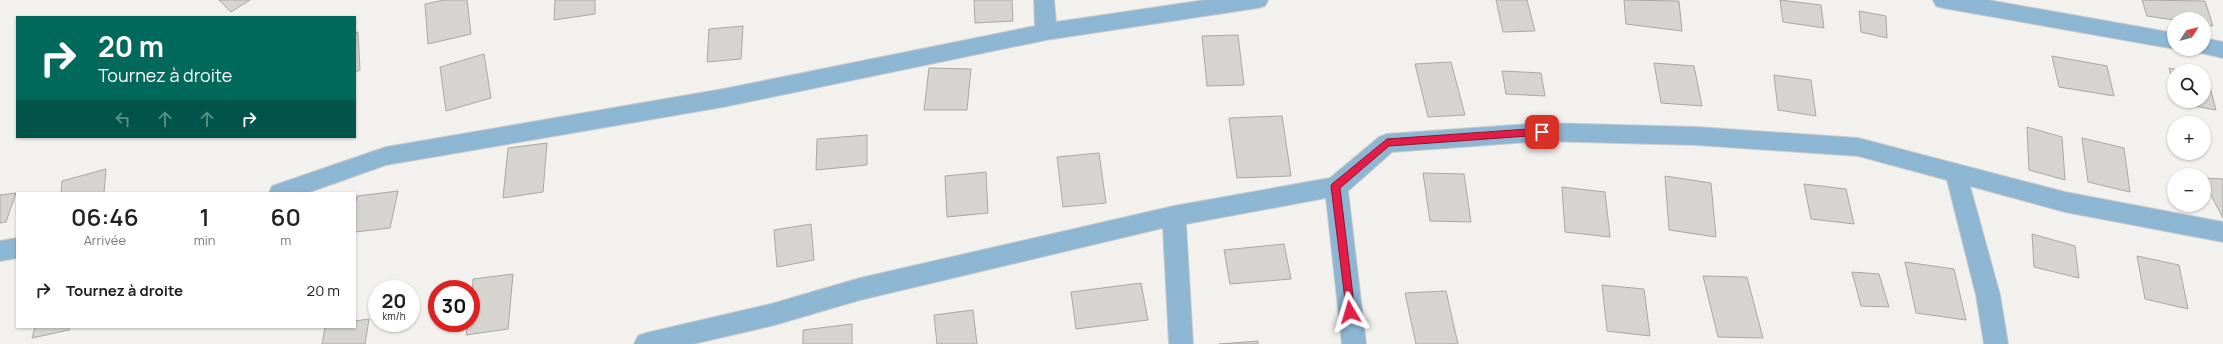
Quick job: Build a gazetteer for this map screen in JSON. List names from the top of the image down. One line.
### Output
{"north":"top right","page":{"map_buttons":["+","−"],"turn":["20 m","Tournez à droite"],"eta":["06:46","Arrivée","1","min","60","m"],"list":[{"name":"Tournez à droite","value":"20 m"}],"speed":"20 km/h","limit":"30"}}
